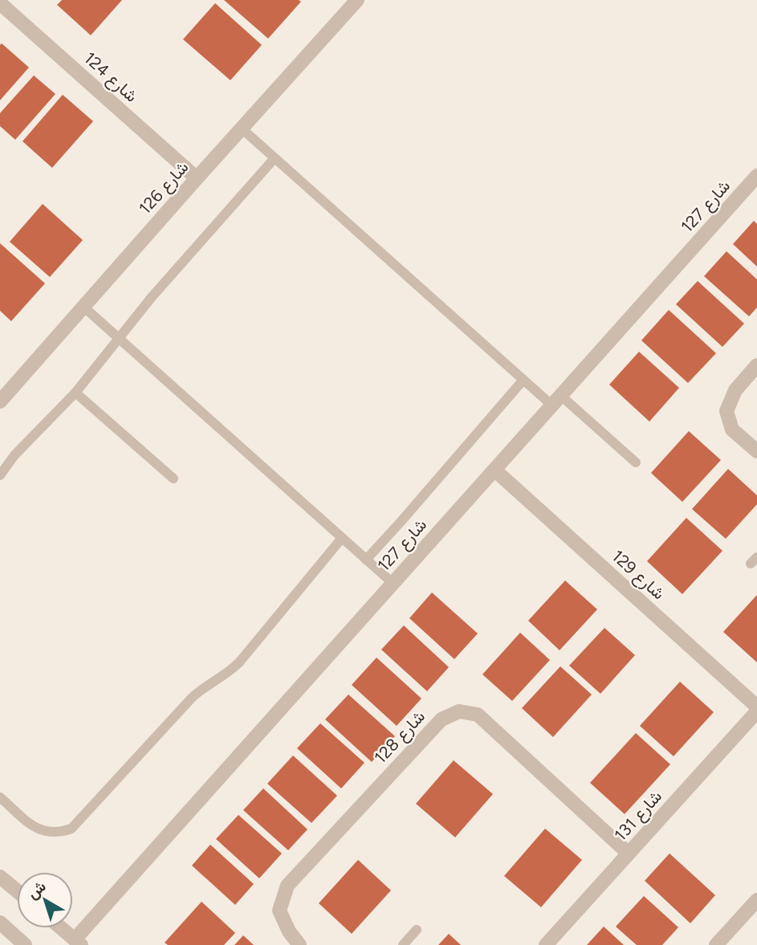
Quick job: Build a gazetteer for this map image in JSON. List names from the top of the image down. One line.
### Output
{"streets":{"street":["شارع 124","شارع 126","شارع 127","شارع 129","شارع 128","شارع 131"]},"crossings":[["شارع 124","شارع 126"],["شارع 127","شارع 129"],["شارع 128","شارع 131"]],"north":"top left"}
